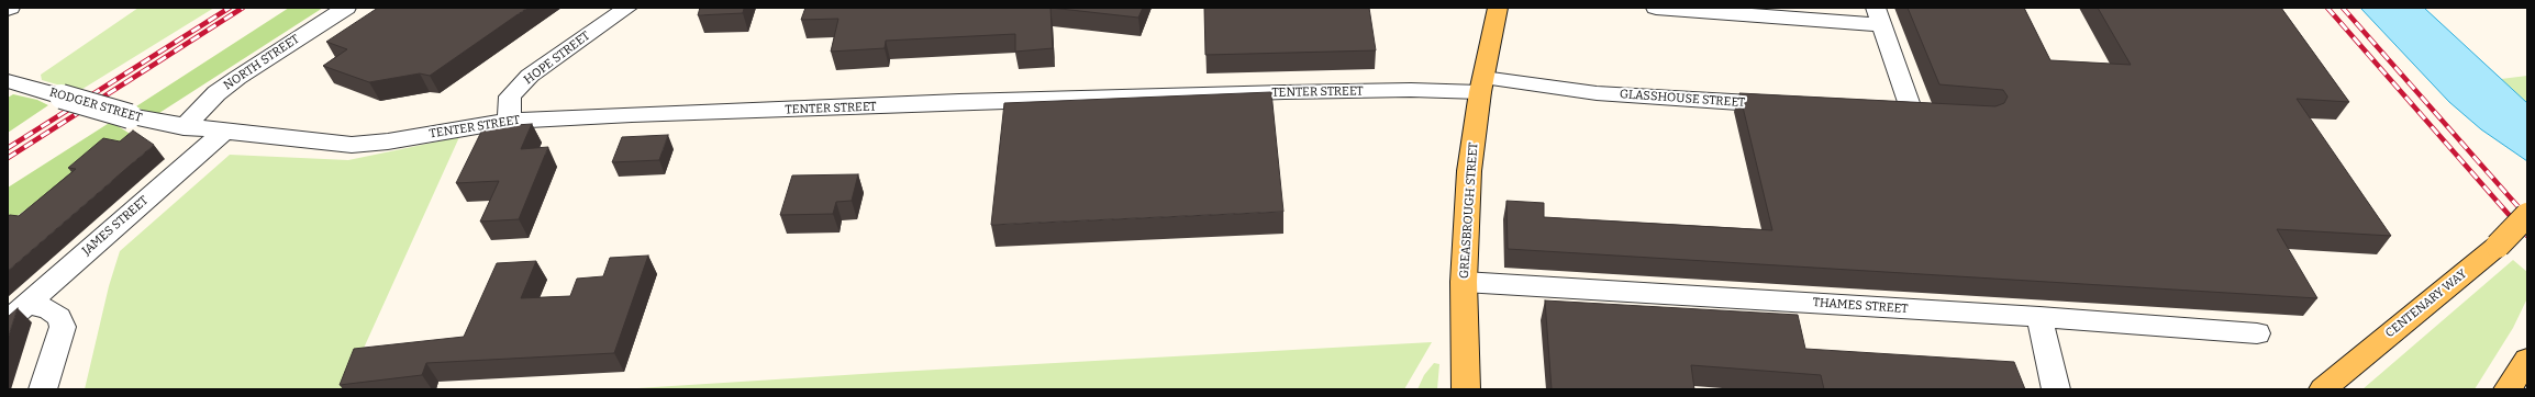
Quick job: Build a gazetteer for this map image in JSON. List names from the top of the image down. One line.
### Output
{"streets":{"main road":["GREASBROUGH STREET","CENTENARY WAY"],"street":["HOPE STREET","NORTH STREET","TENTER STREET","GLASSHOUSE STREET","RODGER STREET","JAMES STREET","THAMES STREET"]},"crossings":[["HOPE STREET","TENTER STREET"],["NORTH STREET","TENTER STREET"],["NORTH STREET","RODGER STREET"],["TENTER STREET","GLASSHOUSE STREET"],["TENTER STREET","RODGER STREET"],["TENTER STREET","GREASBROUGH STREET"],["TENTER STREET","JAMES STREET"],["GLASSHOUSE STREET","GREASBROUGH STREET"],["GREASBROUGH STREET","THAMES STREET"]]}
